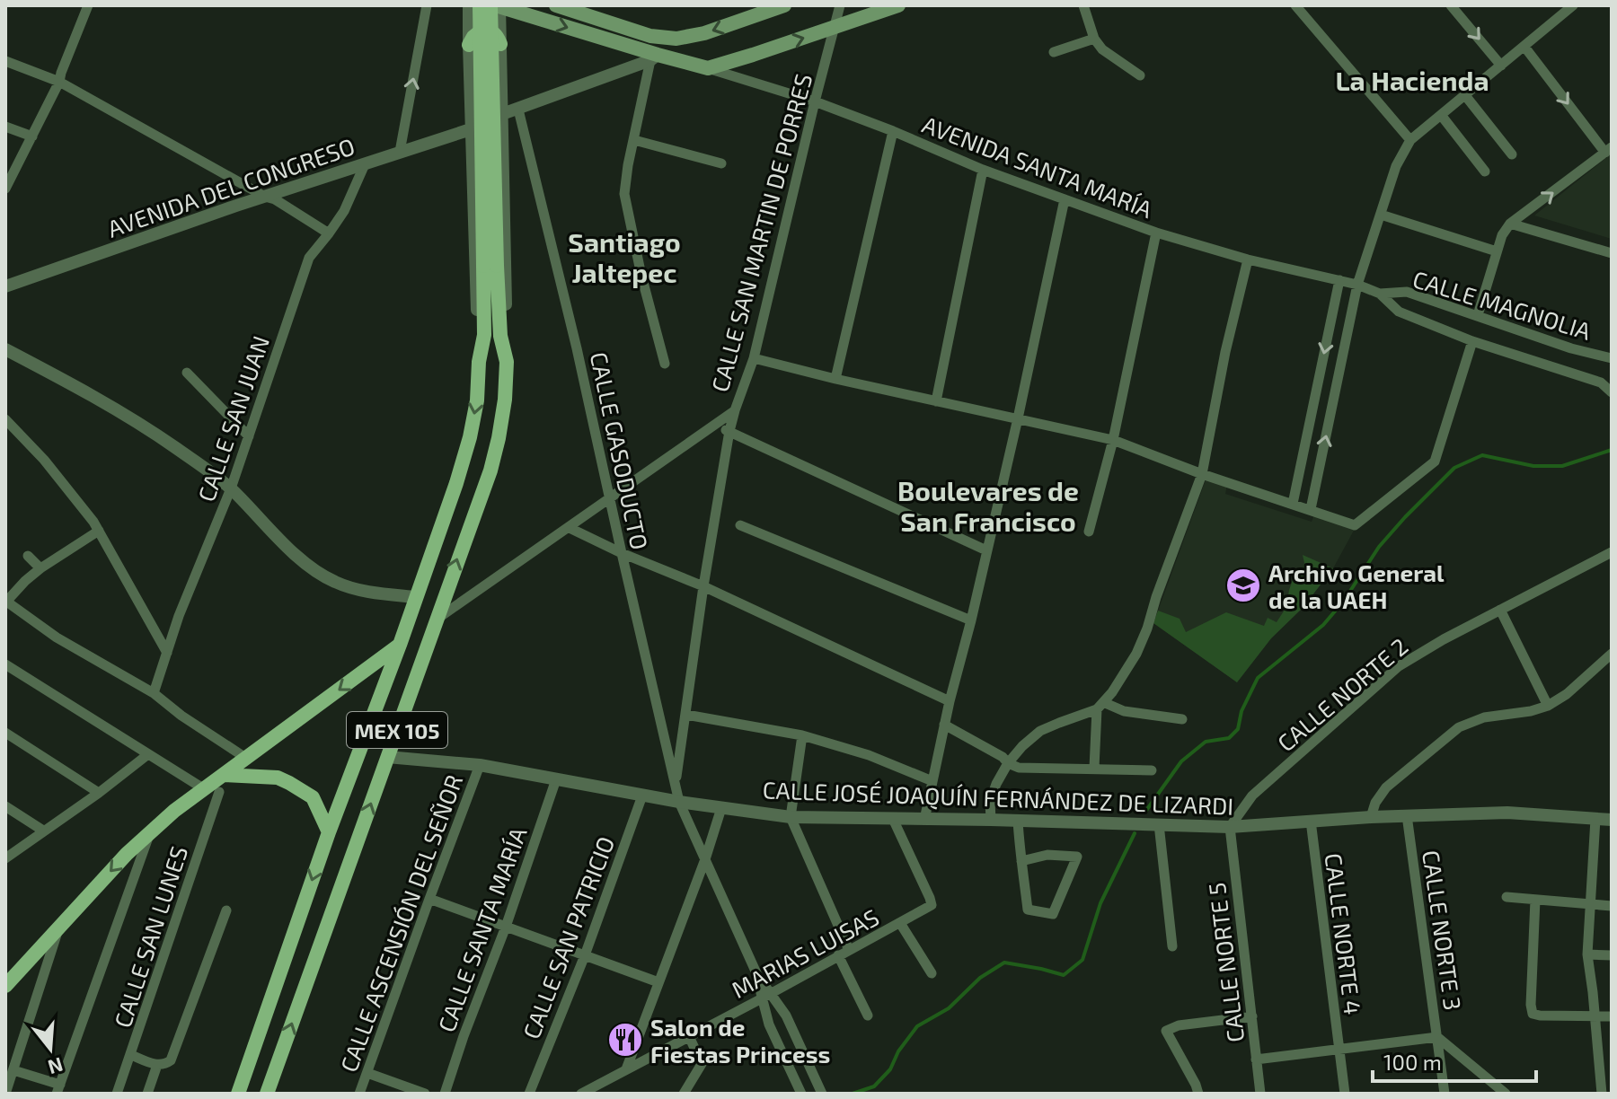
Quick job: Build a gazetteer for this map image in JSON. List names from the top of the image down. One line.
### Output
{"streets":{"main road":["MEX 105"],"street":["AVENIDA SANTA MARÍA","AVENIDA DEL CONGRESO","CALLE SAN MARTIN DE PORRES","CALLE MAGNOLIA","CALLE SAN JUAN","CALLE GASODUCTO","CALLE NORTE 2","CALLE JOSÉ JOAQUÍN FERNÁNDEZ DE LIZARDI","CALLE ASCENSIÓN DEL SEÑOR","CALLE SANTA MARÍA","CALLE NORTE 3","CALLE NORTE 4","CALLE SAN LUNES","CALLE SAN PATRICIO","MARIAS LUISAS","CALLE NORTE 5"]},"crossings":[["AVENIDA SANTA MARÍA","CALLE SAN MARTIN DE PORRES"],["AVENIDA SANTA MARÍA","CALLE MAGNOLIA"],["AVENIDA DEL CONGRESO","CALLE SAN JUAN"],["AVENIDA DEL CONGRESO","MEX 105"],["CALLE SAN MARTIN DE PORRES","CALLE GASODUCTO"],["CALLE SAN MARTIN DE PORRES","MEX 105"],["CALLE GASODUCTO","CALLE JOSÉ JOAQUÍN FERNÁNDEZ DE LIZARDI"],["CALLE GASODUCTO","MARIAS LUISAS"],["CALLE NORTE 2","CALLE JOSÉ JOAQUÍN FERNÁNDEZ DE LIZARDI"],["CALLE NORTE 2","CALLE NORTE 5"],["MEX 105","CALLE JOSÉ JOAQUÍN FERNÁNDEZ DE LIZARDI"],["CALLE JOSÉ JOAQUÍN FERNÁNDEZ DE LIZARDI","CALLE ASCENSIÓN DEL SEÑOR"],["CALLE JOSÉ JOAQUÍN FERNÁNDEZ DE LIZARDI","CALLE SANTA MARÍA"],["CALLE JOSÉ JOAQUÍN FERNÁNDEZ DE LIZARDI","CALLE NORTE 3"],["CALLE JOSÉ JOAQUÍN FERNÁNDEZ DE LIZARDI","CALLE NORTE 4"],["CALLE JOSÉ JOAQUÍN FERNÁNDEZ DE LIZARDI","CALLE SAN PATRICIO"],["CALLE JOSÉ JOAQUÍN FERNÁNDEZ DE LIZARDI","MARIAS LUISAS"],["CALLE JOSÉ JOAQUÍN FERNÁNDEZ DE LIZARDI","CALLE NORTE 5"]],"districts":["La Hacienda","Santiago Jaltepec","Boulevares de San Francisco"],"places":{"school or university":["Archivo General de la UAEH"],"restaurant":["Salon de Fiestas Princess"]},"scale_bar":"100 m","north":"bottom"}
